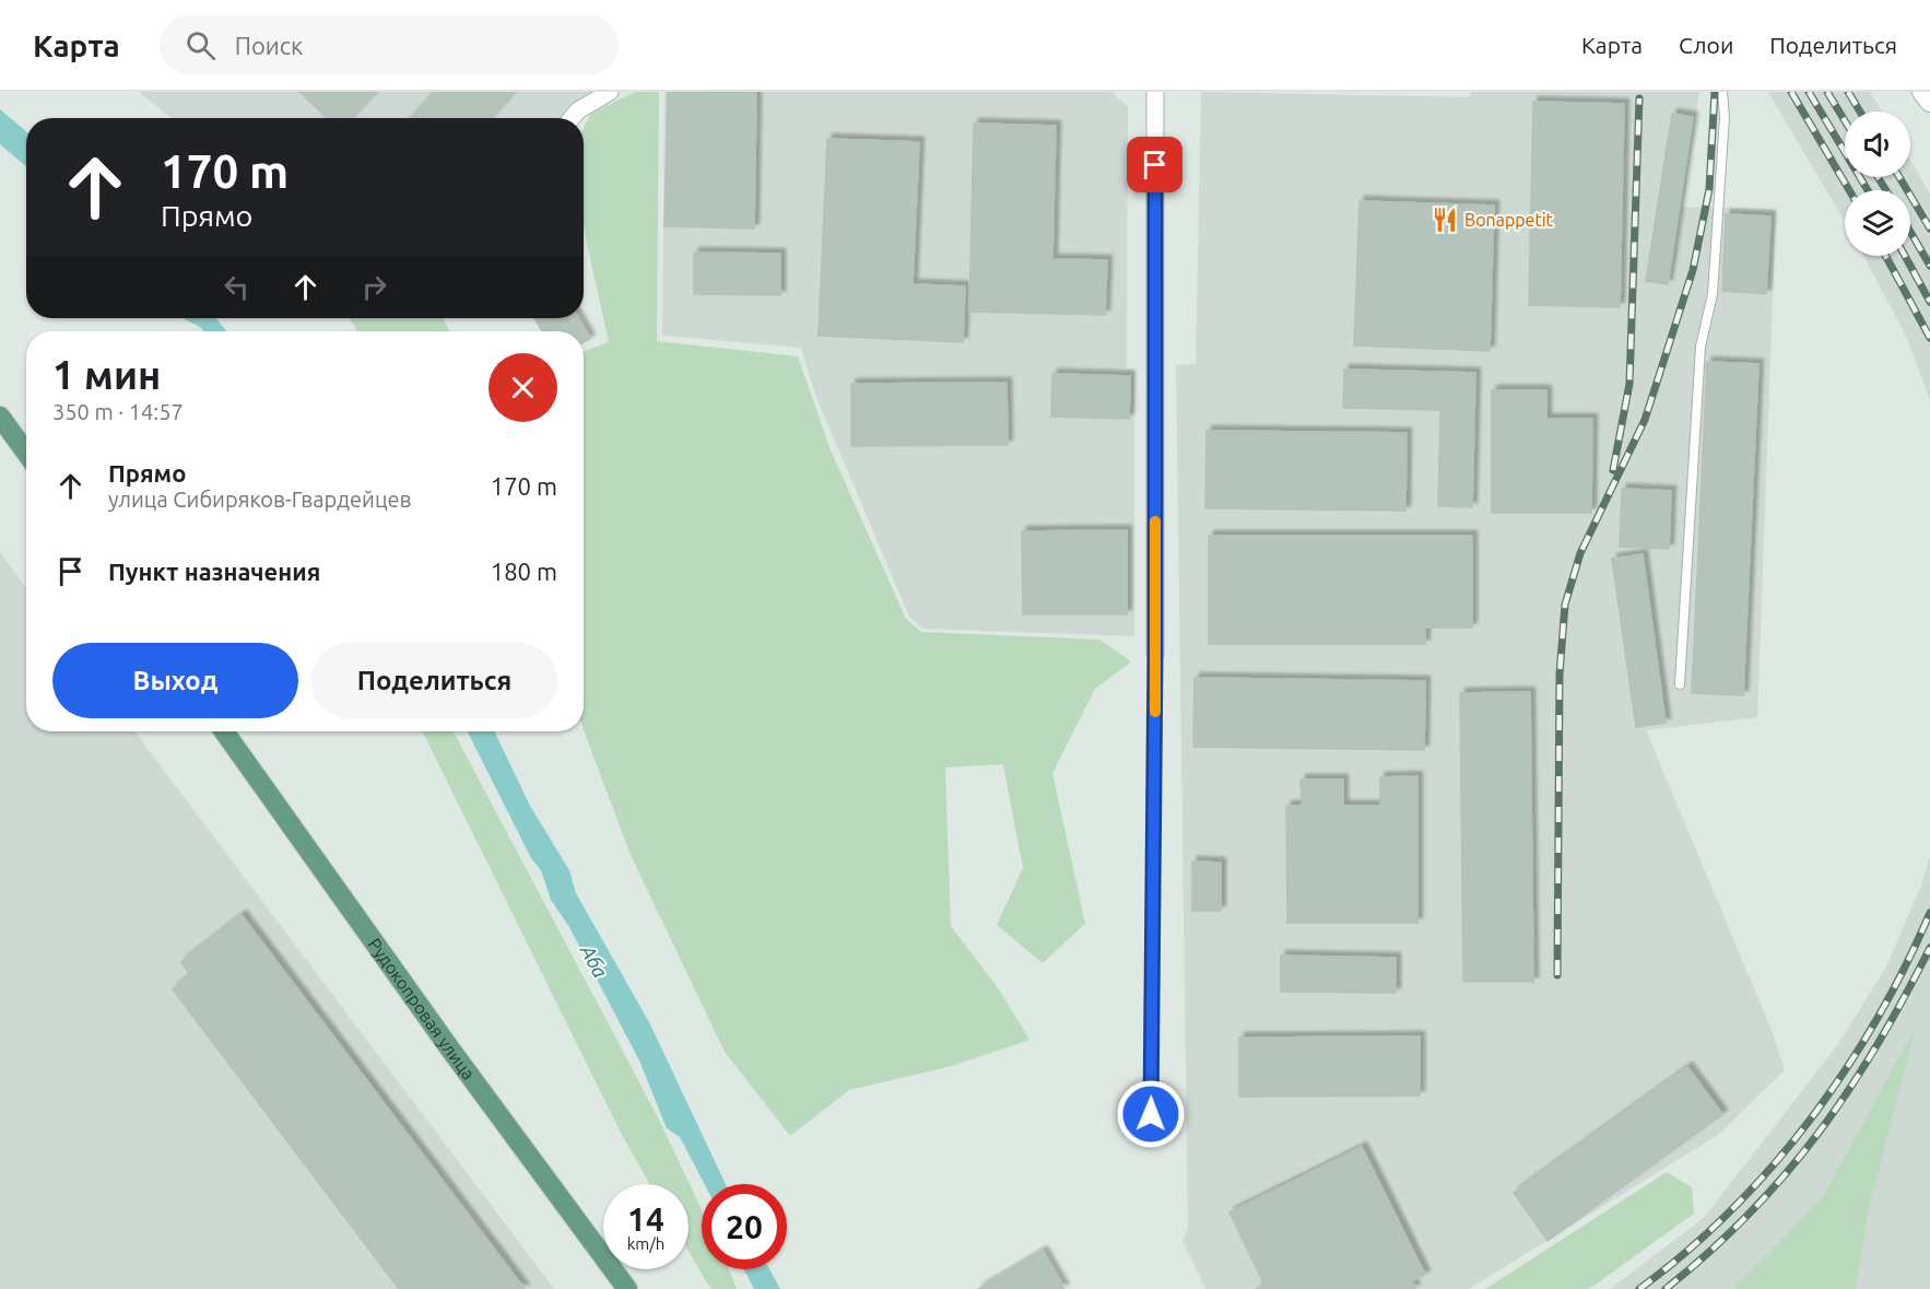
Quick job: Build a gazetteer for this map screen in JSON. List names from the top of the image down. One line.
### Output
{"streets":{"main road":["Рудокопровая улица"]},"water":["Аба"],"places":{"restaurant":["Bonappetit"]},"page":{"header":"Карта","search":"Поиск","nav":["Карта","Слои","Поделиться"],"turn":["170 m","Прямо"],"heading":["1 мин","350 m · 14:57"],"list":[{"name":"Прямо","note":"улица Сибиряков-Гвардейцев","value":"170 m"},{"name":"Пункт назначения","value":"180 m"}],"buttons":["Выход","Поделиться"],"speed":"14 km/h","limit":"20"}}
